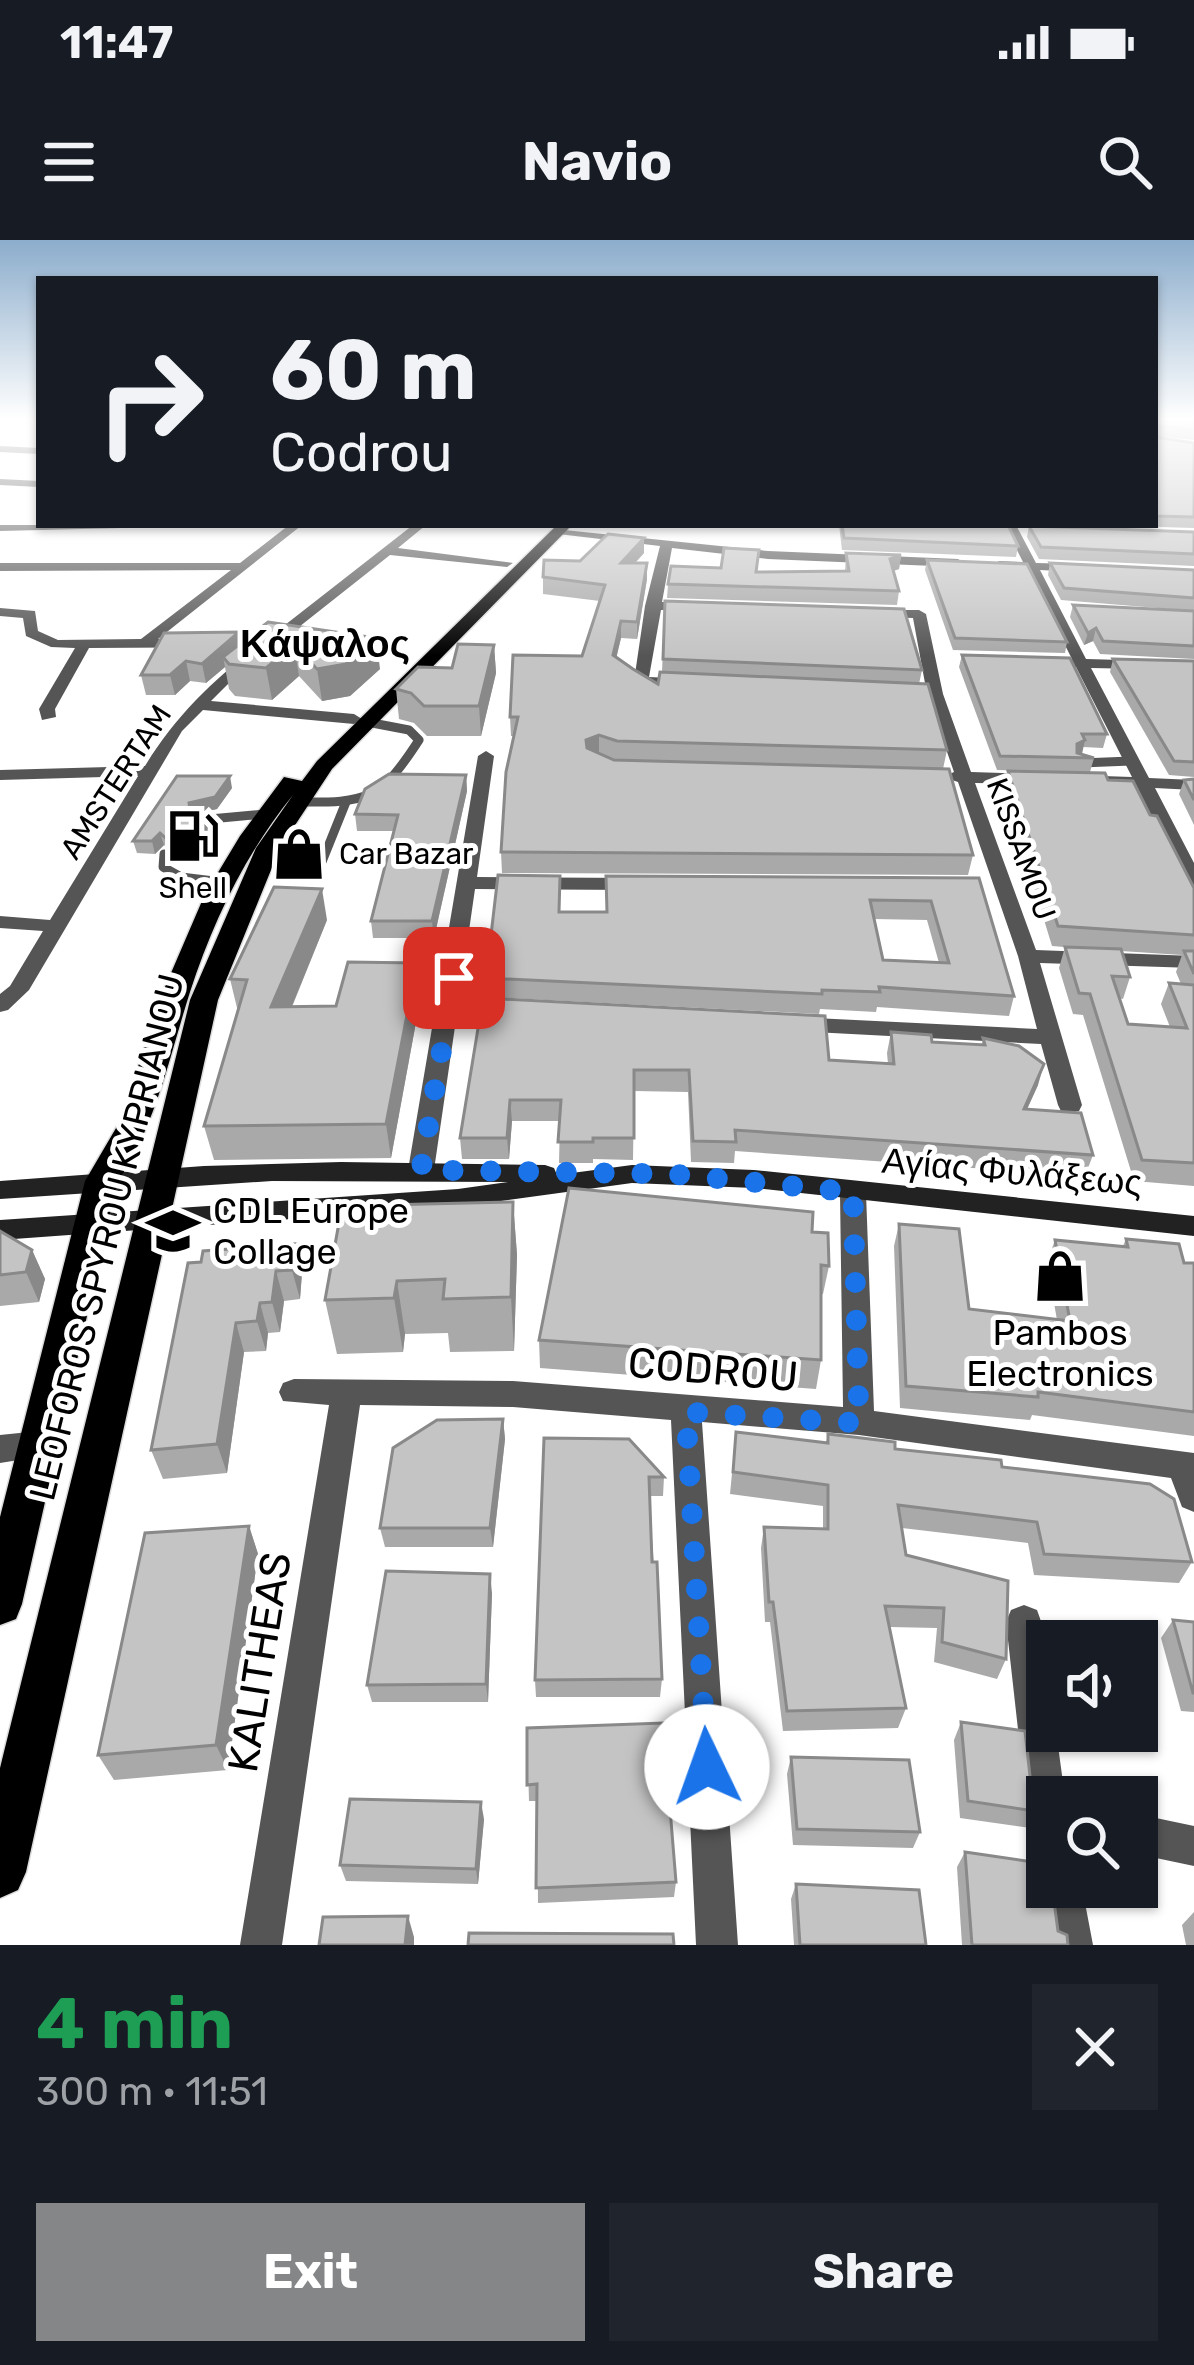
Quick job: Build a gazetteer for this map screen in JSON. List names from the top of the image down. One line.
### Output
{"streets":{"main road":["Αγίας Φυλάξεως","LEOFOROS SPYROU KYPRIANOU"],"street":["AMSTERTAM","KISSAMOU","CODROU","KALITHEAS"]},"crossings":[["Αγίας Φυλάξεως","LEOFOROS SPYROU KYPRIANOU"],["CODROU","KALITHEAS"]],"districts":["Κάψαλος"],"places":{"fuel station":["Shell"],"shop":["Car Bazar","Pambos Electronics"],"school or university":["CDL Europe Collage"]},"page":{"status":"11:47","header":"Navio","turn":["60 m","Codrou"],"heading":["4 min","300 m · 11:51"],"buttons":["Exit","Share"]}}
